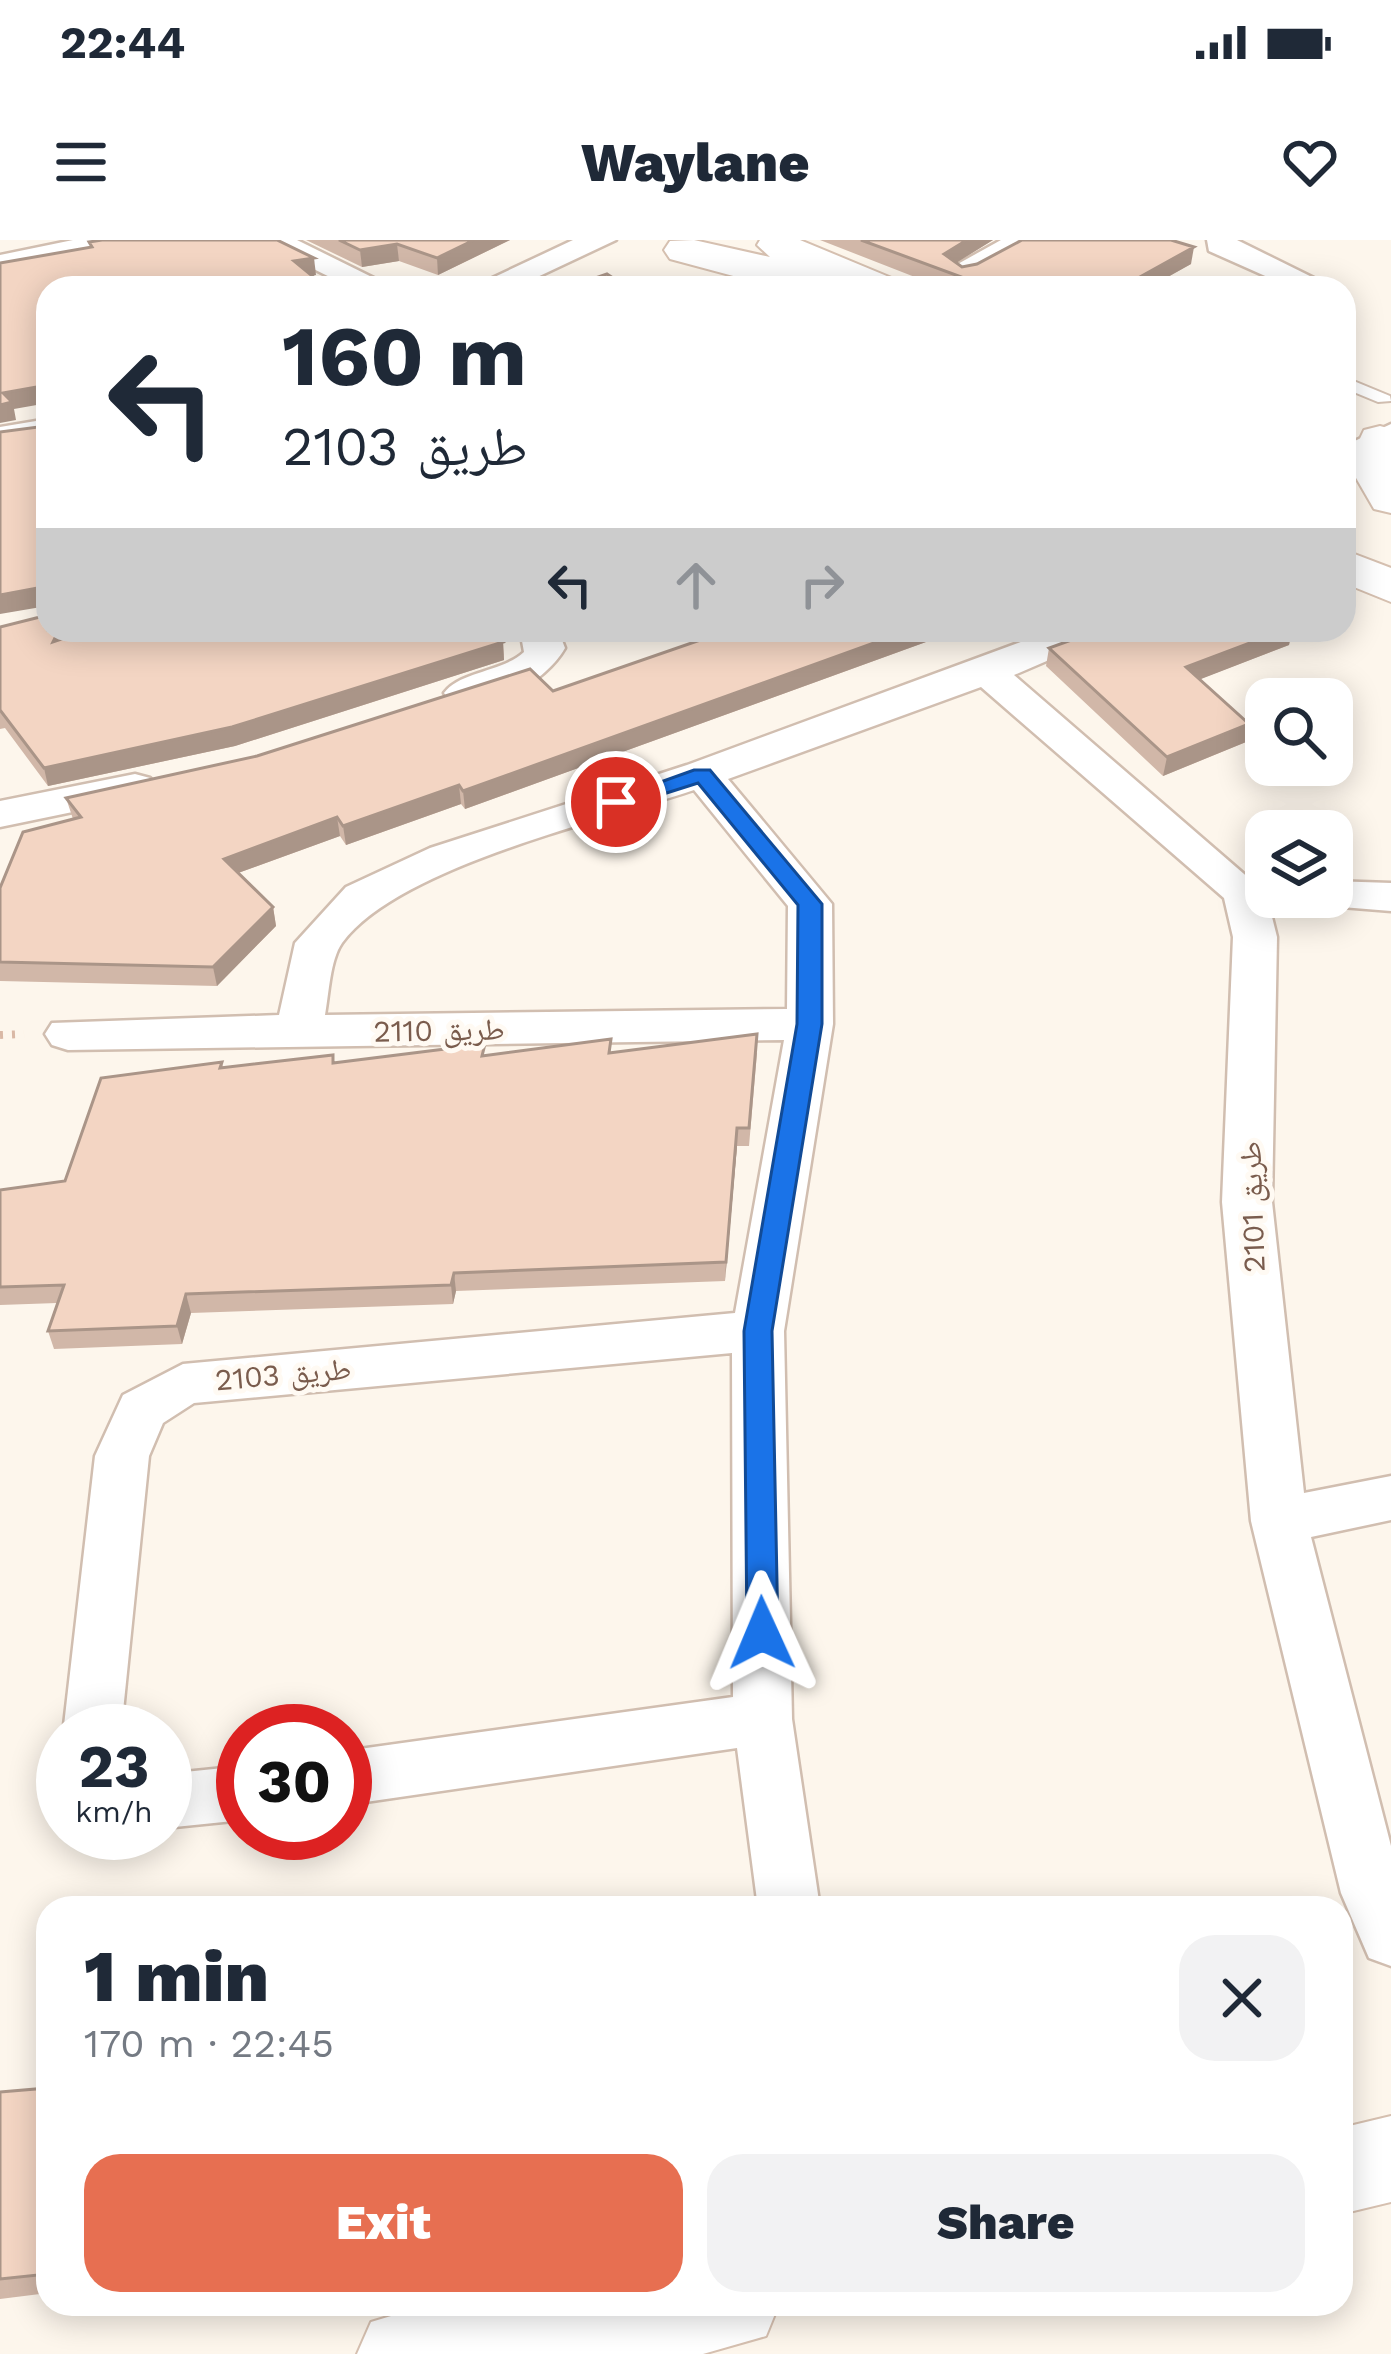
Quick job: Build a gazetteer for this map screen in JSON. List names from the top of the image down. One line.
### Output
{"streets":{"street":["طريق 2110","طريق 2101","طريق 2103"]},"page":{"status":"22:44","header":"Waylane","turn":["160 m","طريق 2103"],"speed":"23 km/h","limit":"30","heading":["1 min","170 m · 22:45"],"buttons":["Exit","Share"]}}
